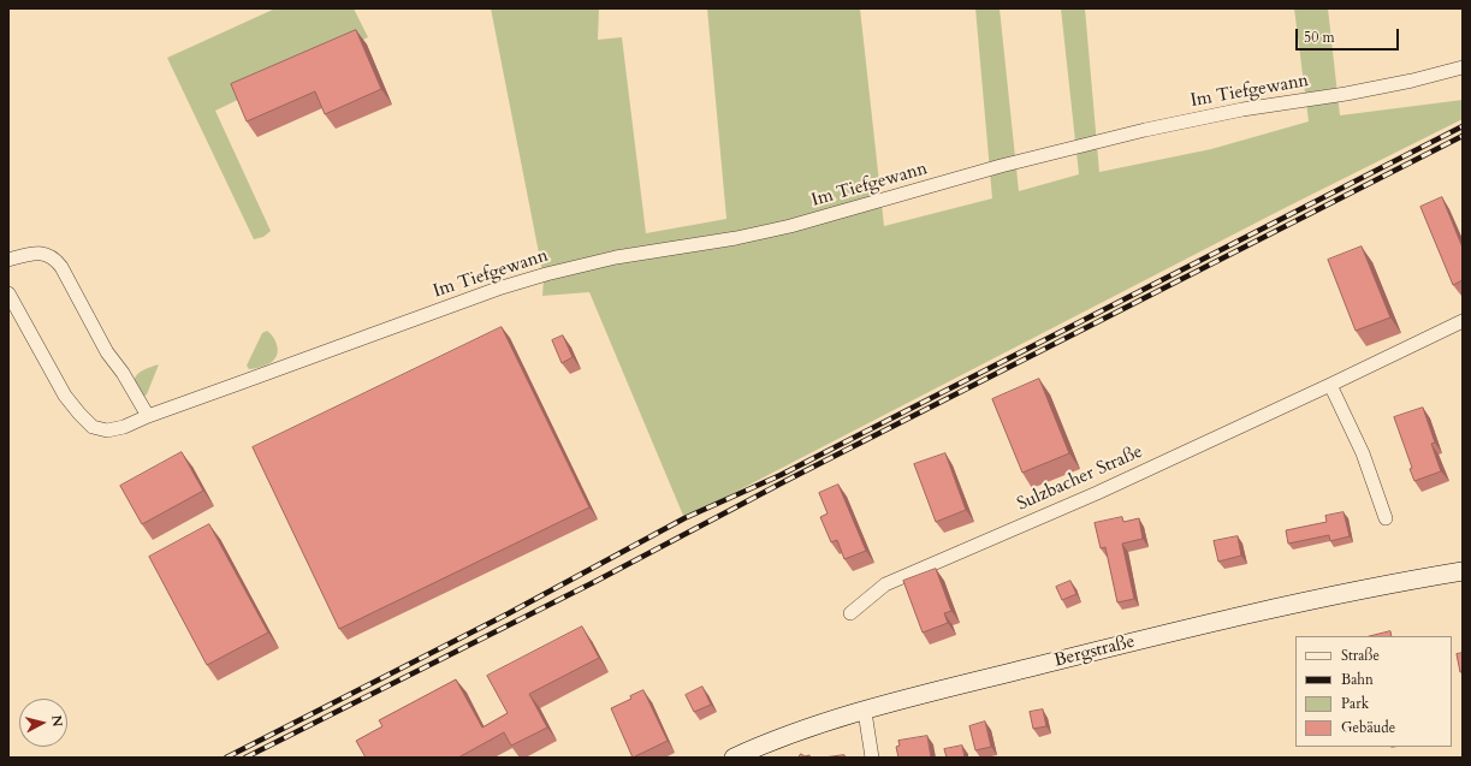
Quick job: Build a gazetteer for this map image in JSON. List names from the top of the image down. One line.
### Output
{"streets":{"main road":["Bergstraße"],"street":["Im Tiefgewann","Sulzbacher Straße"]},"legend":["Straße","Bahn","Park","Gebäude"],"scale_bar":"50 m","north":"right"}
